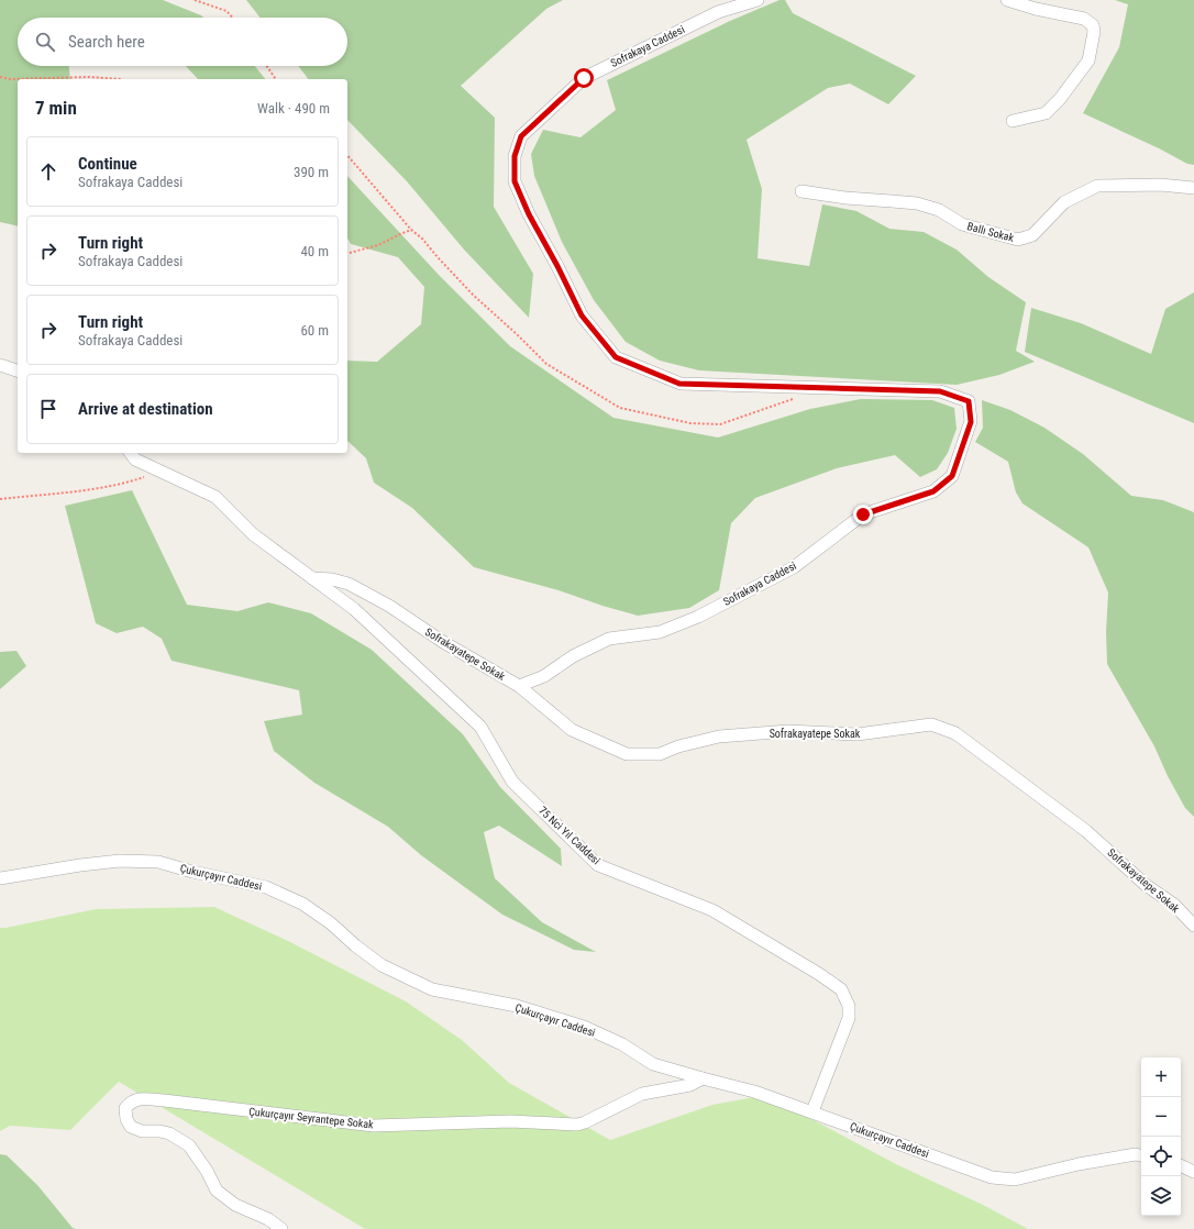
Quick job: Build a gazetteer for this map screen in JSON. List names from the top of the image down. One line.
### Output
{"streets":{"street":["Sofrakaya Caddesi","Ballı Sokak","Sofrakayatepe Sokak","75 Nci Yıl Caddesi","Çukurçayır Caddesi","Çukurçayır Seyrantepe Sokak"]},"crossings":[["Sofrakaya Caddesi","Sofrakayatepe Sokak"],["Sofrakayatepe Sokak","75 Nci Yıl Caddesi"],["75 Nci Yıl Caddesi","Çukurçayır Caddesi"],["Çukurçayır Caddesi","Çukurçayır Seyrantepe Sokak"]],"page":{"search":"Search here","heading":["7 min","Walk · 490 m"],"list":[["Continue","Sofrakaya Caddesi","390 m"],["Turn right","Sofrakaya Caddesi","40 m"],["Turn right","Sofrakaya Caddesi","60 m"],"Arrive at destination"],"map_buttons":["+","−"]}}
